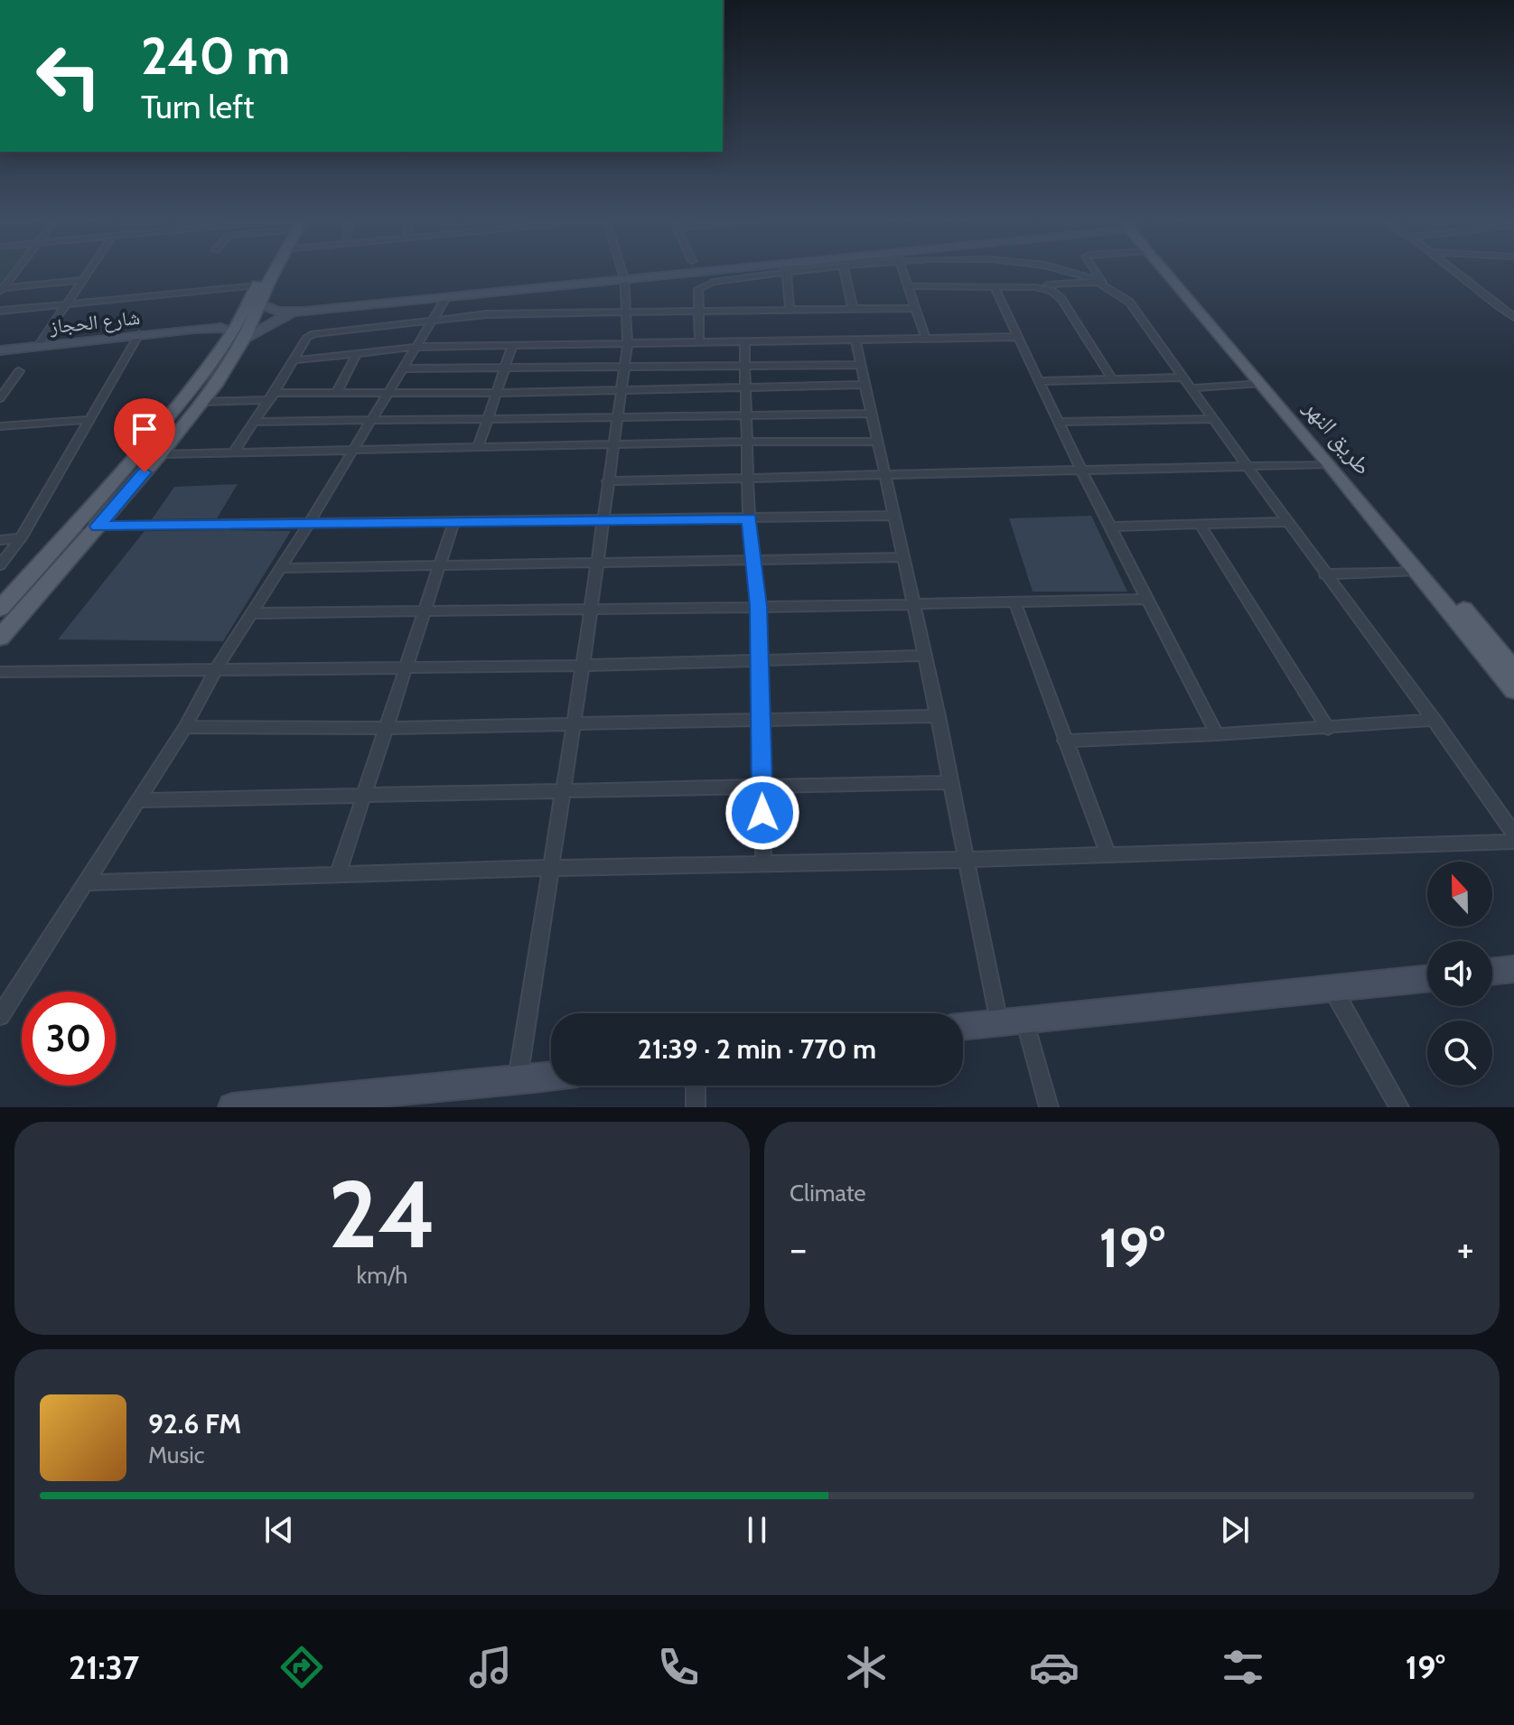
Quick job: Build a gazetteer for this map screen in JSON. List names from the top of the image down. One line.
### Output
{"streets":{"main road":["شارع الحجاز","طريق النهر"]},"north":"top","page":{"turn":["240 m","Turn left"],"limit":"30","trip":"21:39 · 2 min · 770 m","tile":[["24","km/h"],"Climate"],"heat":["−","19°","+"],"song":["92.6 FM","Music"],"tabs":["21:37","19°"]}}
